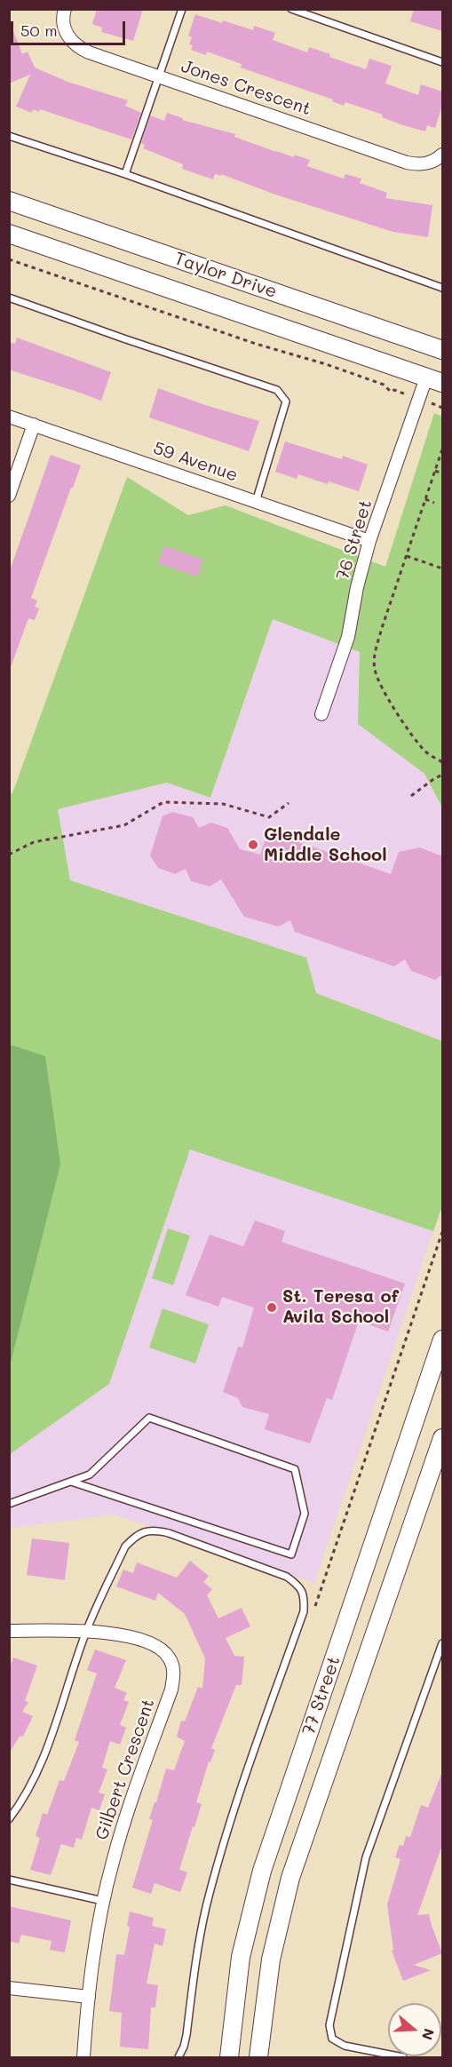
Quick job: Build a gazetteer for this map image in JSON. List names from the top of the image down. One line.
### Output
{"streets":{"main road":["Taylor Drive","77 Street"],"street":["Jones Crescent","59 Avenue","76 Street","Gilbert Crescent"]},"crossings":[["Taylor Drive","76 Street"],["59 Avenue","76 Street"]],"places":["Glendale Middle School","St. Teresa of Avila School"],"scale_bar":"50 m","north":"right"}
